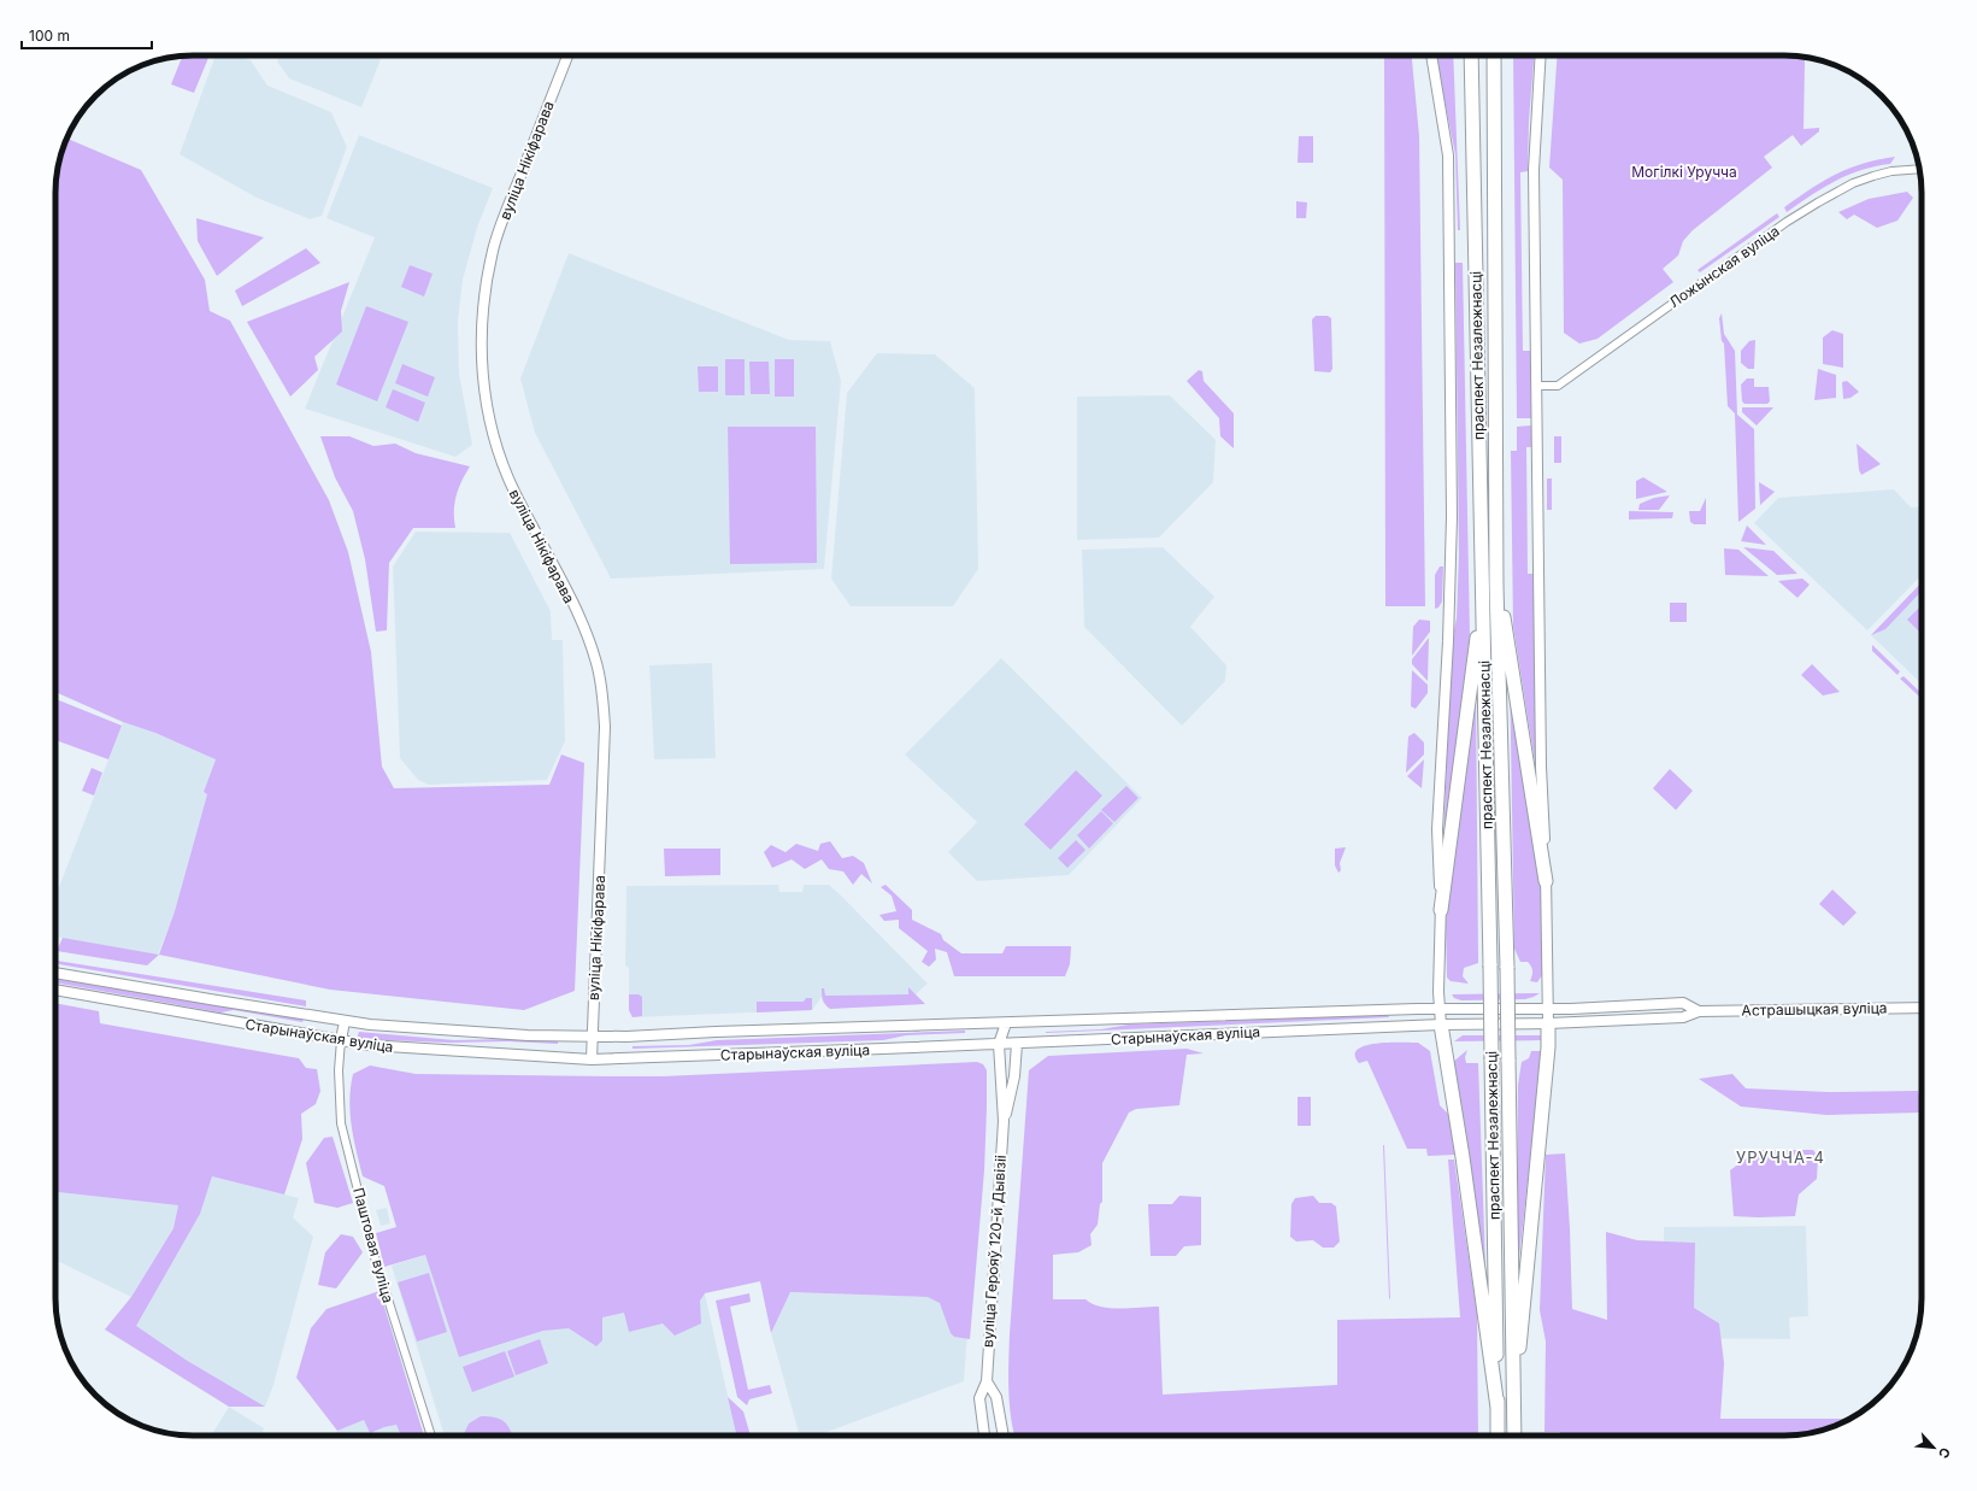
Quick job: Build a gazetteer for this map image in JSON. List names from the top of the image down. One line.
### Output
{"streets":{"highway":["праспект Незалежнасці"],"main road":["вуліца Нікіфарава","Астрашыцкая вуліца","Старынаўская вуліца","вуліца Герояў 120-й Дывізіі"],"street":["Ложынская вуліца","Паштовая вуліца"]},"crossings":[["вуліца Нікіфарава","Старынаўская вуліца"],["праспект Незалежнасці","Старынаўская вуліца"],["Астрашыцкая вуліца","Старынаўская вуліца"],["Старынаўская вуліца","Паштовая вуліца"],["Старынаўская вуліца","вуліца Герояў 120-й Дывізіі"]],"districts":["УРУЧЧА-4"],"parks":["Могілкі Уручча"],"scale_bar":"100 m","north":"bottom right"}
